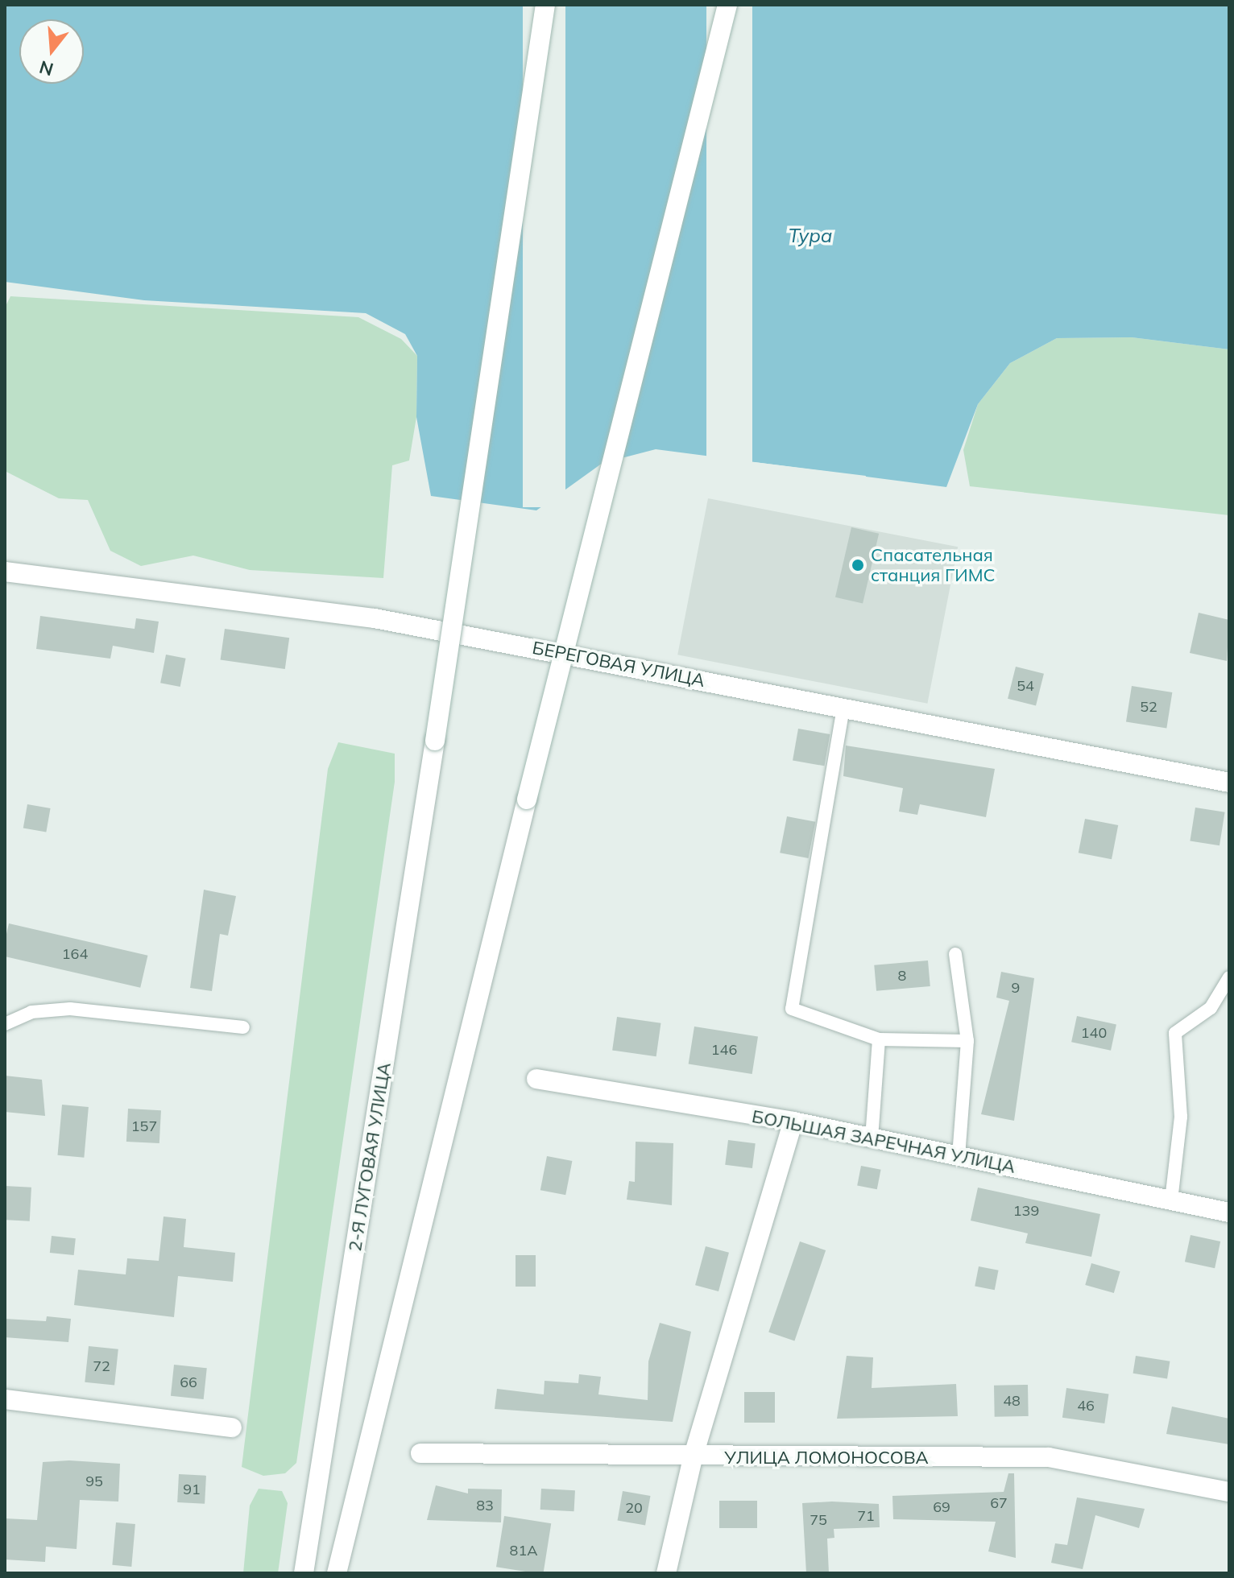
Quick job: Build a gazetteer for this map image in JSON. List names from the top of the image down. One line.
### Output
{"streets":{"street":["БЕРЕГОВАЯ УЛИЦА","БОЛЬШАЯ ЗАРЕЧНАЯ УЛИЦА","2-Я ЛУГОВАЯ УЛИЦА","УЛИЦА ЛОМОНОСОВА"]},"water":["Тура"],"places":["Спасательная станция ГИМС"],"house_numbers":["54","52","164","8","9","140","146","157","139","72","66","48","46","95","91","67","83","69","20","71","75","81А"],"north":"bottom"}
